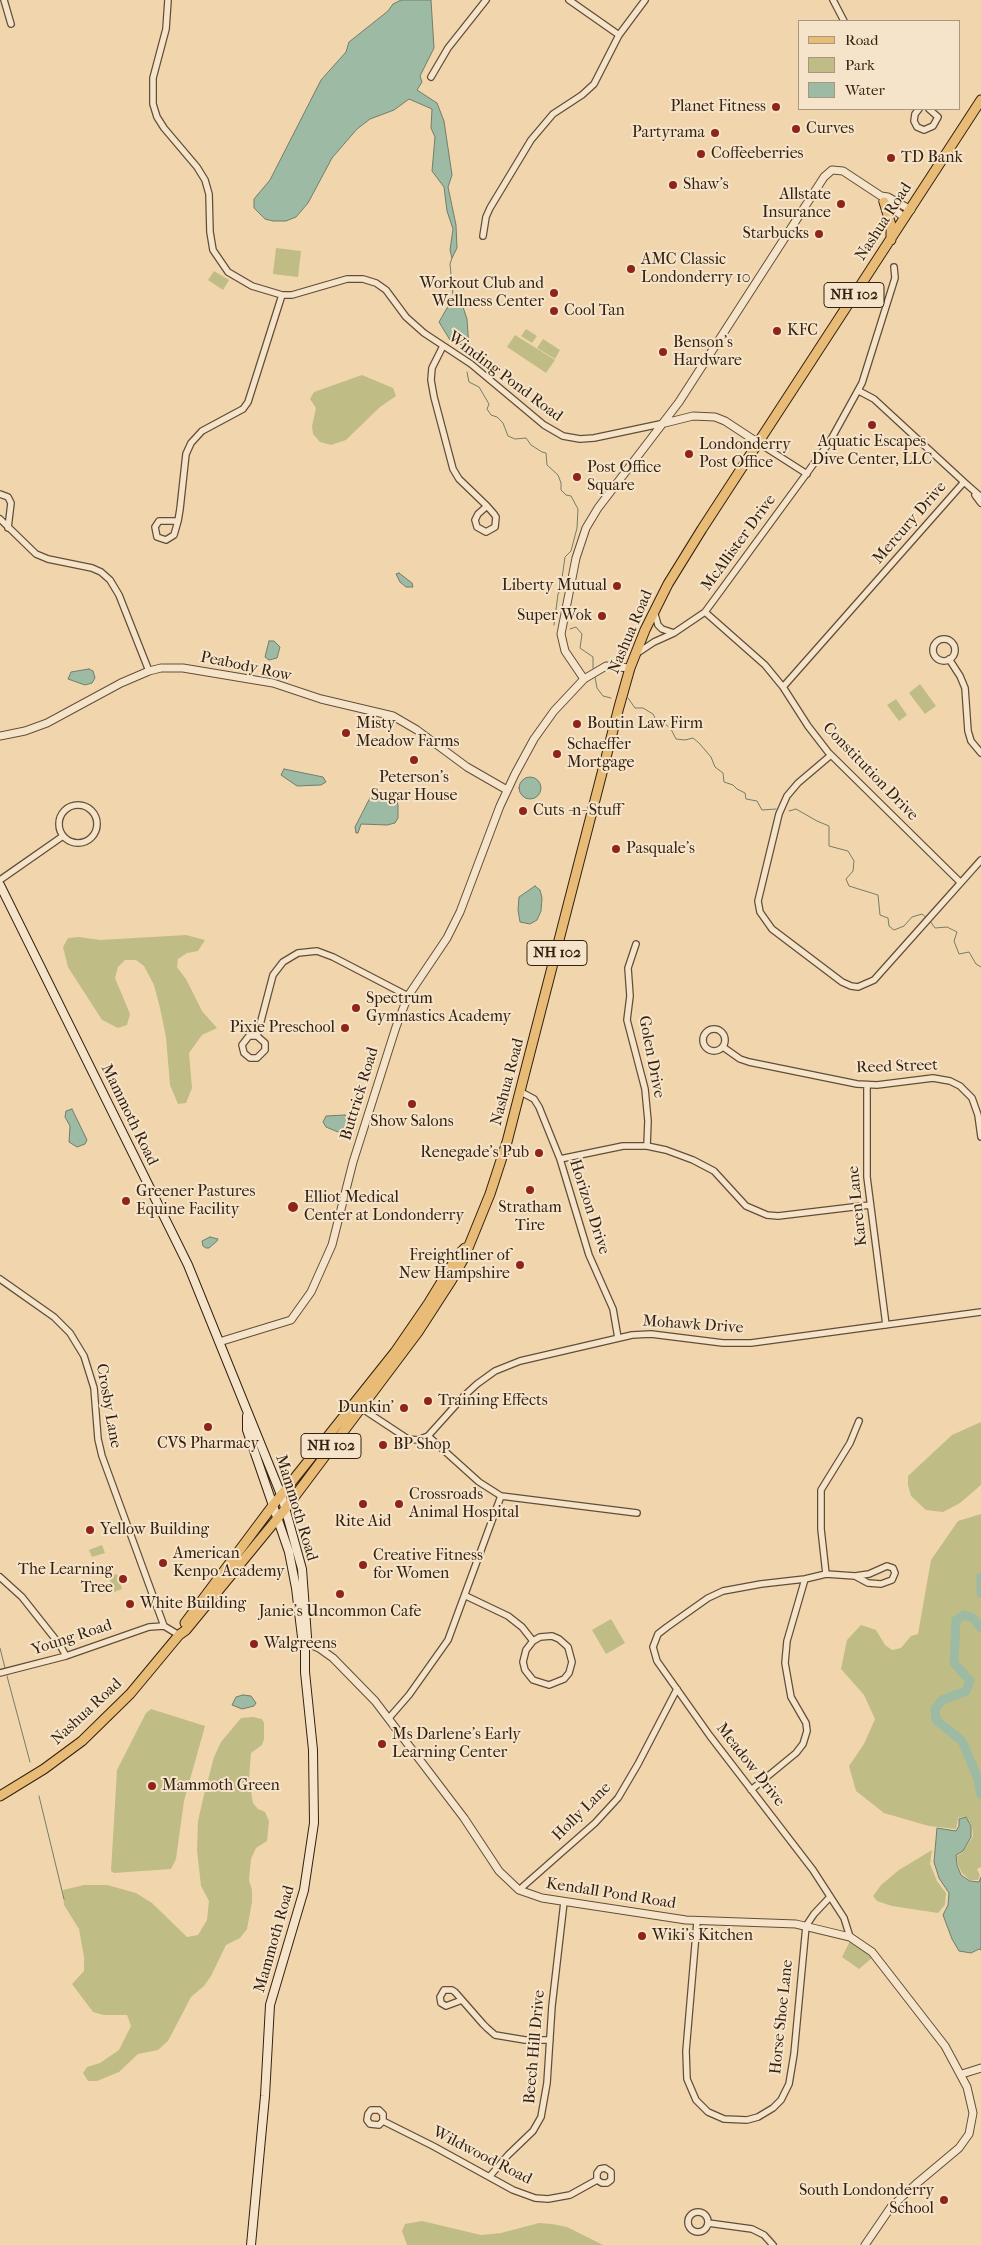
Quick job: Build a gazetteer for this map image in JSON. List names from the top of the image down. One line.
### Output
{"streets":{"main road":["Nashua Road","NH 102","Mammoth Road"],"street":["Winding Pond Road","Mercury Drive","McAllister Drive","Peabody Row","Constitution Drive","Golen Drive","Reed Street","Buttrick Road","Karen Lane","Horizon Drive","Mohawk Drive","Crosby Lane","Young Road","Meadow Drive","Holly Lane","Kendall Pond Road","Horse Shoe Lane","Beech Hill Drive","Wildwood Road"]},"crossings":[["Nashua Road","Winding Pond Road"],["Nashua Road","McAllister Drive"],["Nashua Road","Buttrick Road"],["Nashua Road","Mammoth Road"],["Nashua Road","Horizon Drive"],["Winding Pond Road","McAllister Drive"],["Mercury Drive","McAllister Drive"],["Mercury Drive","Constitution Drive"],["McAllister Drive","Constitution Drive"],["Peabody Row","Buttrick Road"],["Reed Street","Karen Lane"],["Buttrick Road","Mammoth Road"],["Mammoth Road","Kendall Pond Road"],["Karen Lane","Mohawk Drive"],["Horizon Drive","Mohawk Drive"],["Crosby Lane","Young Road"],["Meadow Drive","Holly Lane"],["Meadow Drive","Kendall Pond Road"],["Holly Lane","Kendall Pond Road"],["Kendall Pond Road","Horse Shoe Lane"],["Kendall Pond Road","Beech Hill Drive"],["Beech Hill Drive","Wildwood Road"]],"places":["Planet Fitness","Curves","Partyrama","Coffeeberries","TD Bank","Shaw's","Allstate Insurance","Starbucks","AMC Classic Londonderry 10","Workout Club and Wellness Center","Cool Tan","KFC","Benson's Hardware","Aquatic Escapes Dive Center, LLC","Londonderry Post Office","Post Office Square","Liberty Mutual","Super Wok","Boutin Law Firm","Misty Meadow Farms","Schaeffer Mortgage","Peterson's Sugar House","Cuts -n- Stuff","Pasquale's","Spectrum Gymnastics Academy","Pixie Preschool","Show Salons","Renegade's Pub","Stratham Tire","Greener Pastures Equine Facility","Elliot Medical Center at Londonderry","Freightliner of New Hampshire","Training Effects","Dunkin'","CVS Pharmacy","BP Shop","Rite Aid","Crossroads Animal Hospital","Yellow Building","American Kenpo Academy","Creative Fitness for Women","The Learning Tree","Janie's Uncommon Cafe","White Building","Walgreens","Ms Darlene's Early Learning Center","Mammoth Green","Wiki's Kitchen","South Londonderry School"],"legend":["Road","Park","Water"]}
